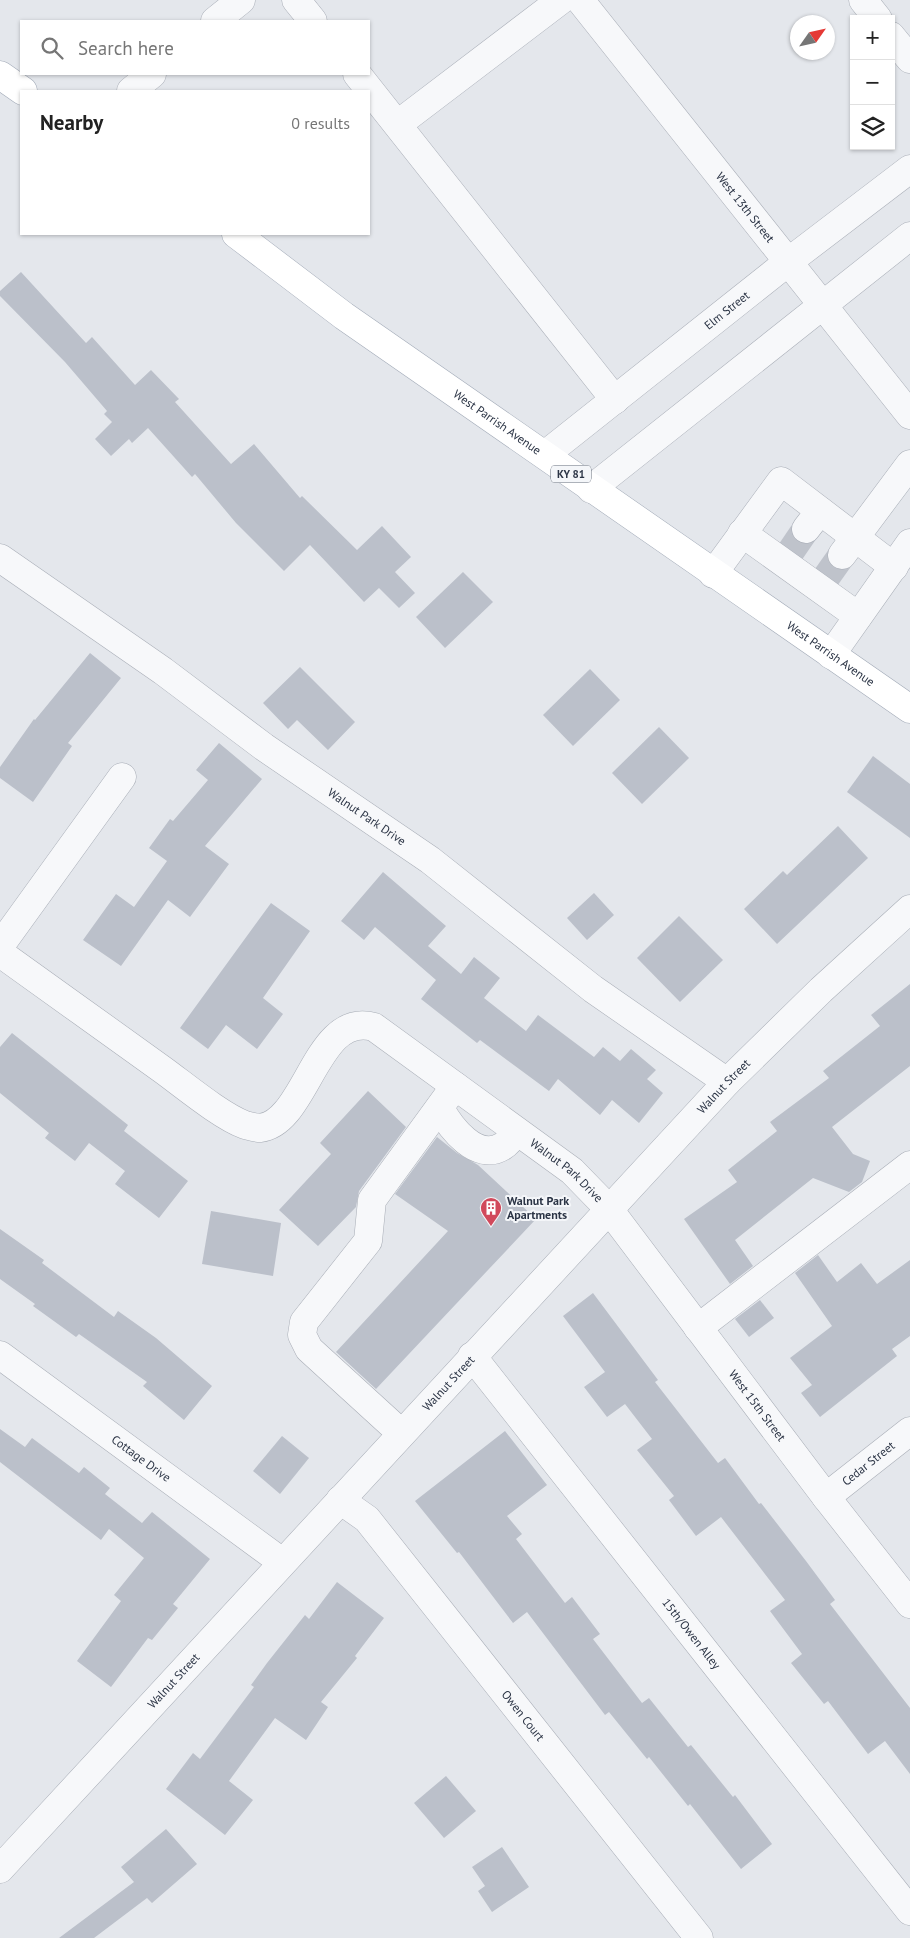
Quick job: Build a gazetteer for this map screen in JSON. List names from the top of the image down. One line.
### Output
{"streets":{"main road":["West Parrish Avenue","KY 81"],"street":["West 13th Street","Elm Street","Walnut Park Drive","Walnut Street","West 15th Street","Cottage Drive","Cedar Street","15th/Owen Alley","Owen Court"]},"crossings":[["West 13th Street","Elm Street"],["Elm Street","West Parrish Avenue"],["Walnut Park Drive","Walnut Street"],["Walnut Park Drive","West 15th Street"],["Walnut Street","West 15th Street"],["Walnut Street","Cottage Drive"],["Walnut Street","15th/Owen Alley"],["Walnut Street","Owen Court"],["West 15th Street","Cedar Street"]],"places":{"building":["Walnut Park Apartments"]},"north":"top right","page":{"map_buttons":["+","−"],"search":"Search here","heading":["Nearby","0 results"]}}
